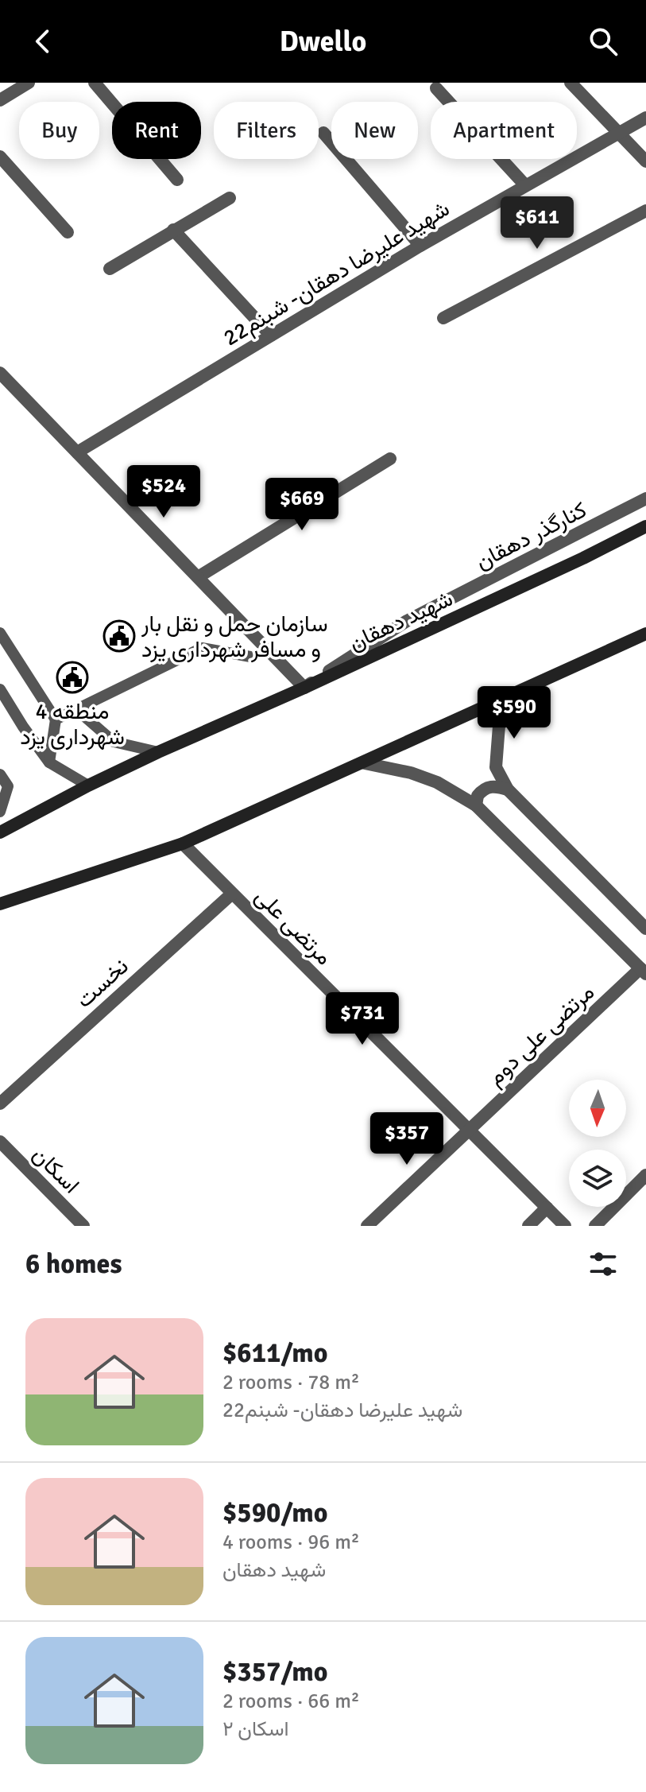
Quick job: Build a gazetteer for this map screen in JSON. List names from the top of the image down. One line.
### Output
{"streets":{"main road":["شهید دهقان"],"street":["شهید علیرضا دهقان- شبنم22","کنارگذر دهقان","مرتضی علی","نخست","مرتضی علی دوم","اسکان"]},"crossings":[["کنارگذر دهقان","شهید دهقان"],["مرتضی علی","نخست"],["مرتضی علی","مرتضی علی دوم"]],"places":{"public building":["سازمان حمل و نقل بار و مسافر شهرداری یزد","منطقه 4 شهرداری یزد"]},"north":"bottom","page":{"header":"Dwello","chip":["Buy","Rent","Filters","New","Apartment"],"price":["$611","$524","$669","$590","$731","$357"],"heading":"6 homes","list":[{"name":"$611/mo","note":"2 rooms · 78 m² · شهید علیرضا دهقان- شبنم22"},{"name":"$590/mo","note":"4 rooms · 96 m² · شهید دهقان"},{"name":"$357/mo","note":"2 rooms · 66 m² · اسکان ۲"}]}}
